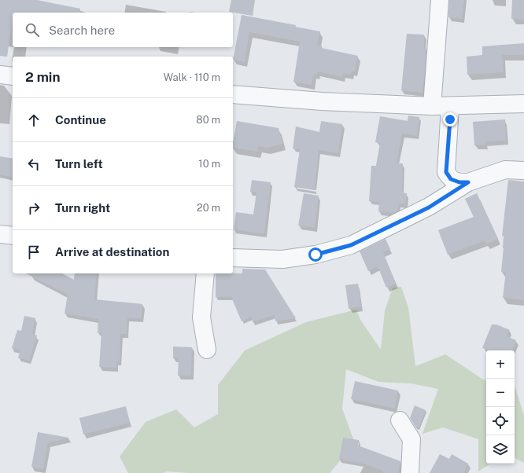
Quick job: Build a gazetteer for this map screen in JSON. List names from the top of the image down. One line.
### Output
{"page":{"search":"Search here","heading":["2 min","Walk · 110 m"],"list":[["Continue","80 m"],["Turn left","10 m"],["Turn right","20 m"],"Arrive at destination"],"map_buttons":["+","−"]}}
